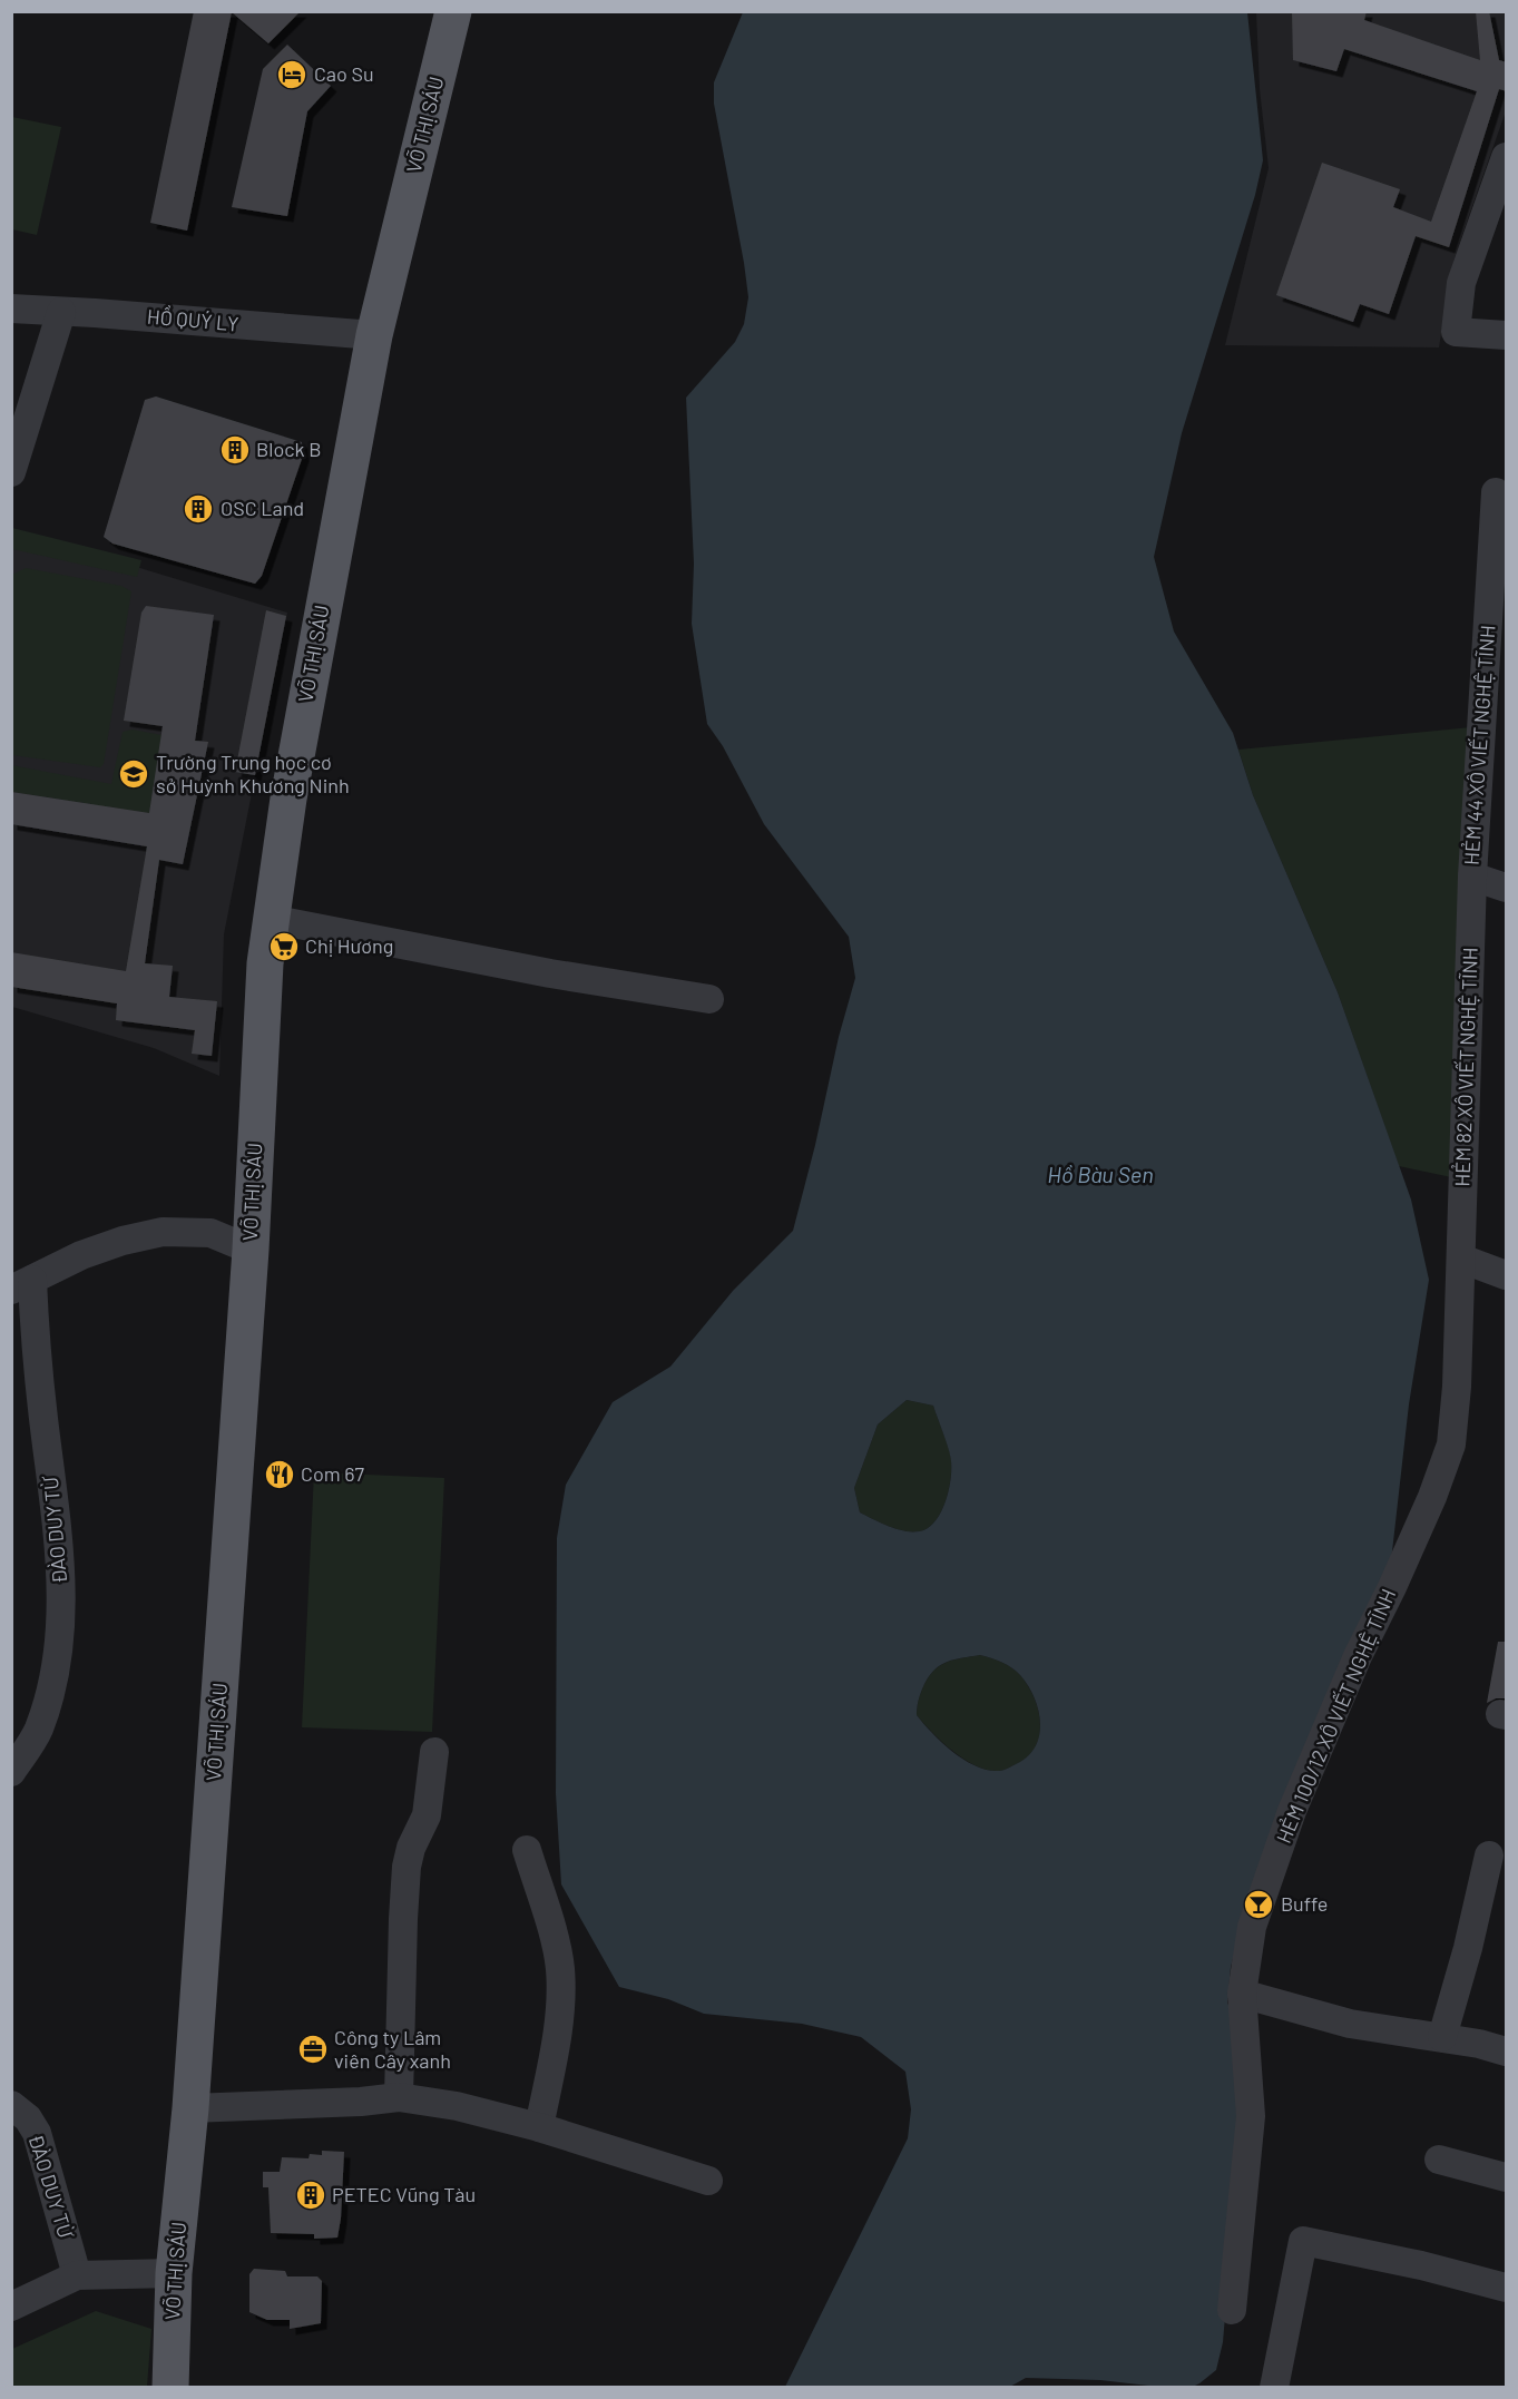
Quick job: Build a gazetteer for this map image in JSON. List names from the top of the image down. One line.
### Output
{"streets":{"main road":["VÕ THỊ SÁU"],"street":["HỒ QUÝ LY","HẺM 44 XÔ VIẾT NGHỆ TĨNH","HẺM 82 XÔ VIẾT NGHỆ TĨNH","ĐÀO DUY TỪ","HẺM 100/12 XÔ VIẾT NGHỆ TĨNH"]},"crossings":[["VÕ THỊ SÁU","HỒ QUÝ LY"],["HẺM 44 XÔ VIẾT NGHỆ TĨNH","HẺM 82 XÔ VIẾT NGHỆ TĨNH"],["HẺM 82 XÔ VIẾT NGHỆ TĨNH","HẺM 100/12 XÔ VIẾT NGHỆ TĨNH"]],"water":["Hồ Bàu Sen"],"places":{"hotel":["Cao Su"],"building":["Block B","OSC Land","PETEC Vũng Tàu"],"school or university":["Trường Trung học cơ sở Huỳnh Khương Ninh"],"supermarket":["Chị Hương"],"restaurant":["Com 67"],"bar":["Buffe"],"office":["Công ty Lâm viên Cây xanh"]}}
